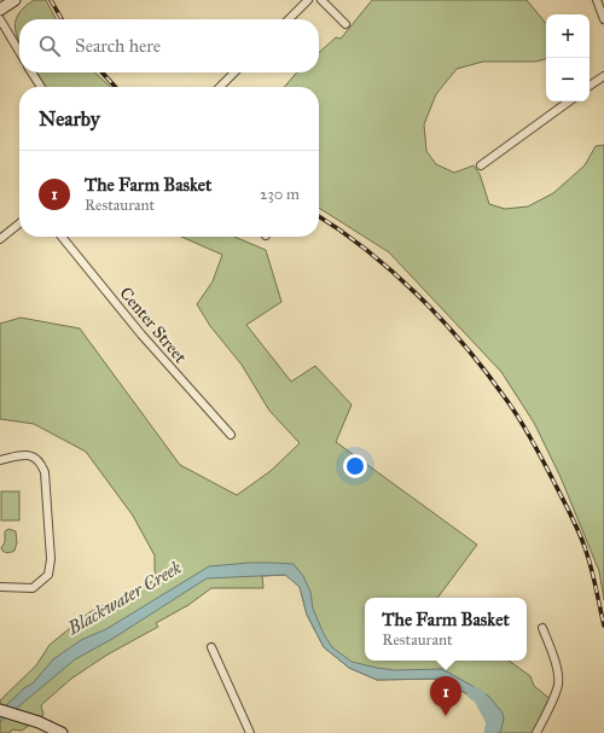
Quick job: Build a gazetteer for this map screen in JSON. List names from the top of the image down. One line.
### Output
{"streets":{"street":["Center Street"]},"water":["Blackwater Creek"],"page":{"map_buttons":["+","−"],"search":"Search here","heading":"Nearby","list":[{"mark":"1","name":"The Farm Basket","note":"Restaurant","value":"230 m"}],"popup":["The Farm Basket","Restaurant"],"pins":"1"}}
